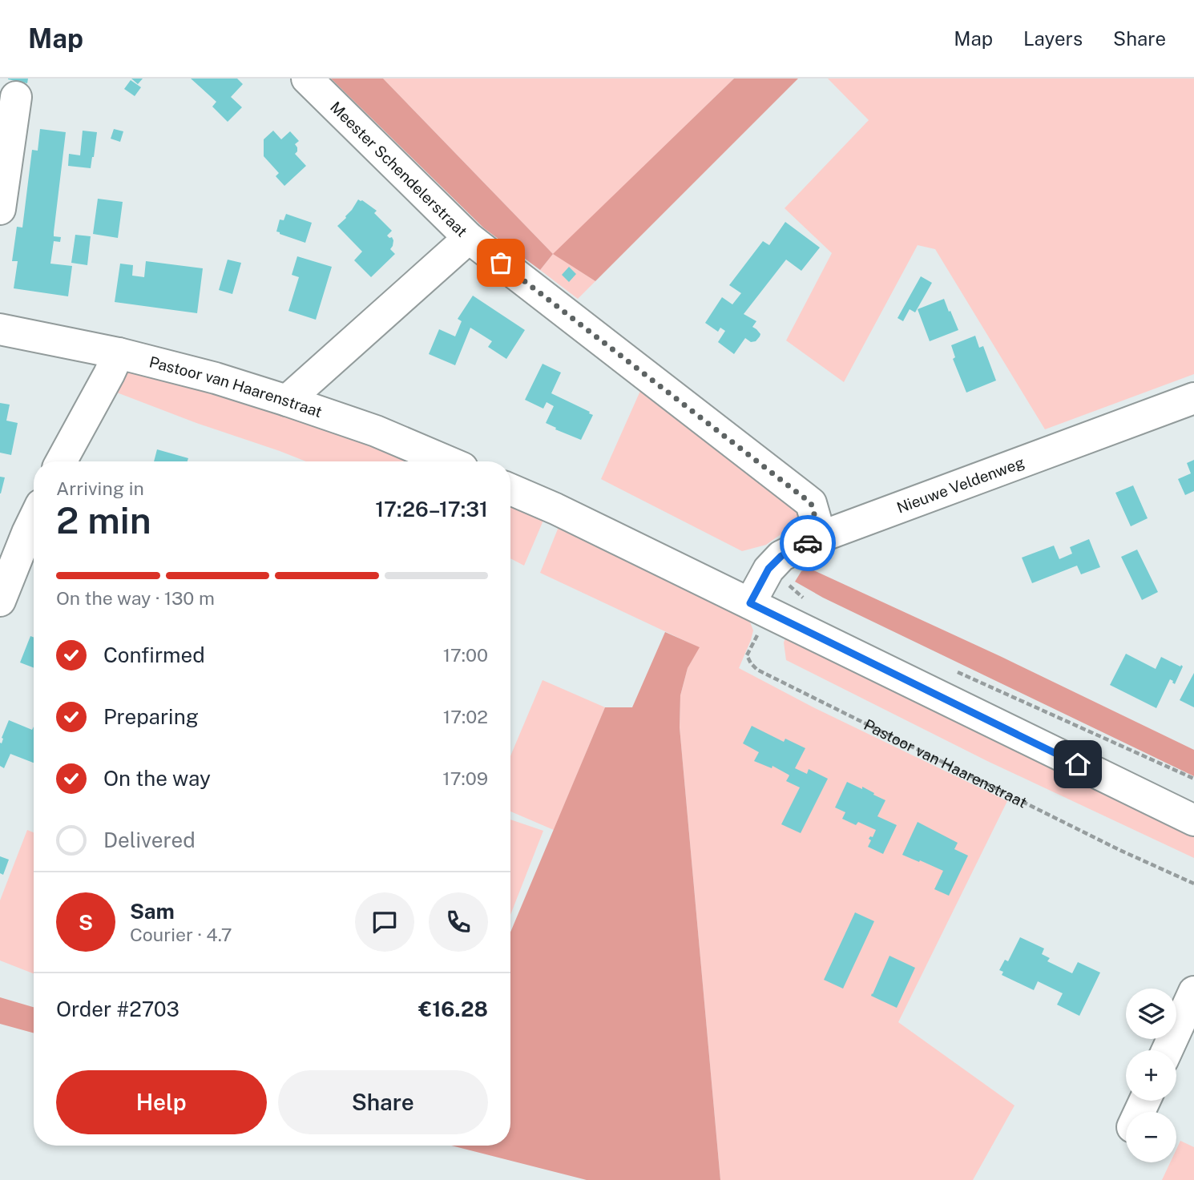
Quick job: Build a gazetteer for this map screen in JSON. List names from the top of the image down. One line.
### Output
{"streets":{"street":["Meester Schendelerstraat","Pastoor van Haarenstraat","Nieuwe Veldenweg"]},"crossings":[["Meester Schendelerstraat","Nieuwe Veldenweg"],["Pastoor van Haarenstraat","Nieuwe Veldenweg"]],"page":{"header":"Map","nav":["Map","Layers","Share"],"heading":["2 min","Arriving in","17:26–17:31"],"panel":["Sam","Courier · 4.7","Order #2703","€16.28"],"bar":"On the way · 130 m","list":[["Confirmed","17:00"],["Preparing","17:02"],["On the way","17:09"],"Delivered"],"round":"S","map_buttons":["+","−"],"buttons":["Help","Share"]}}
